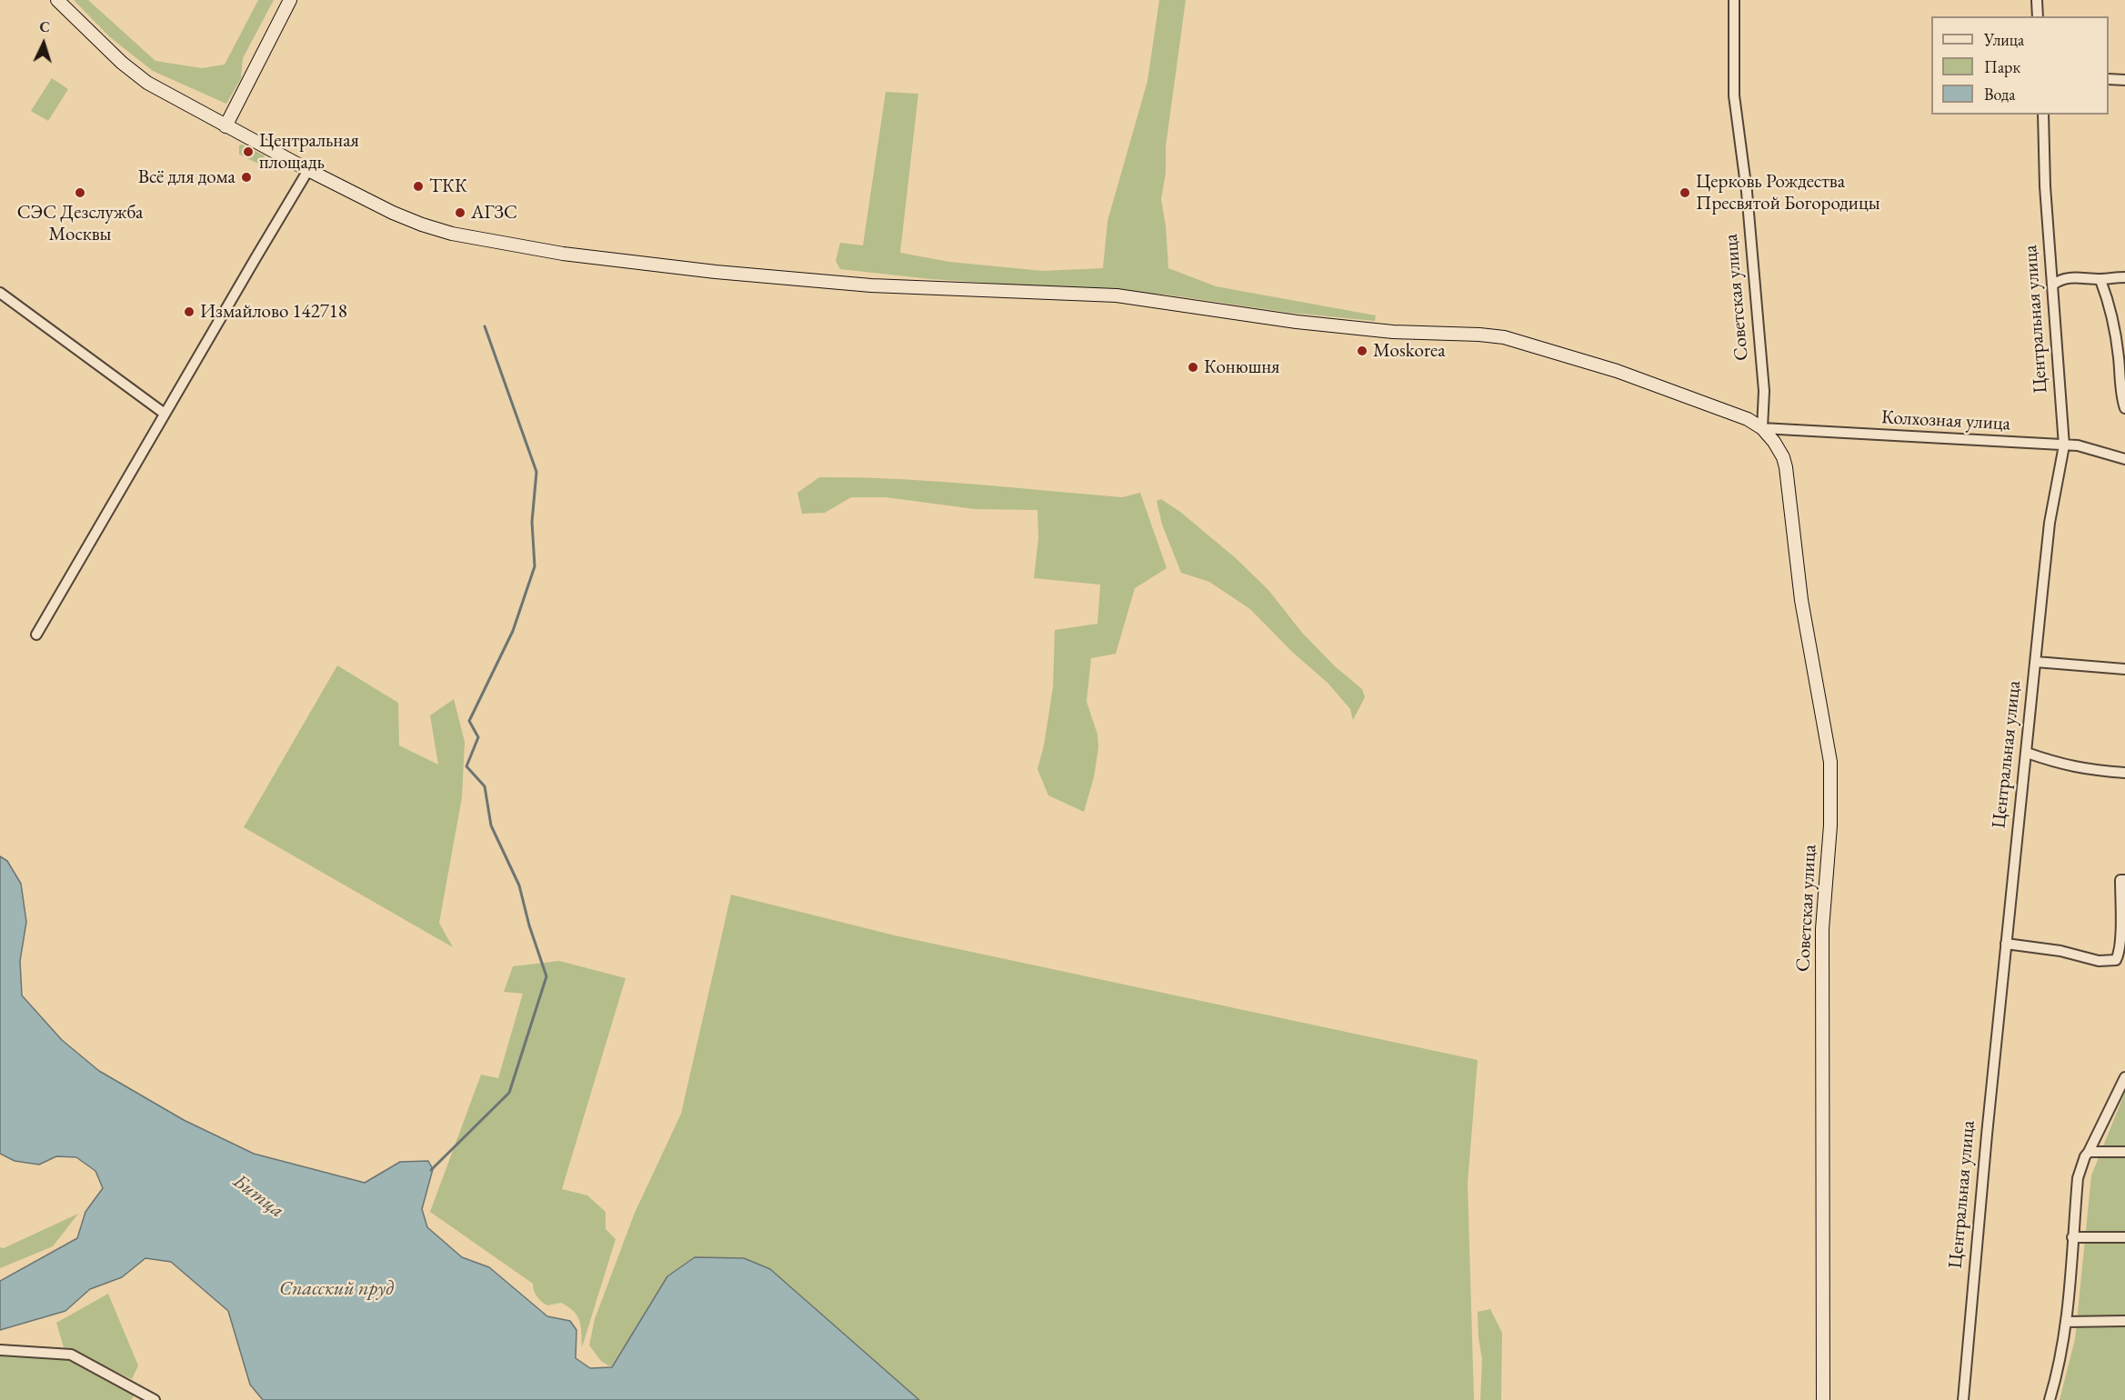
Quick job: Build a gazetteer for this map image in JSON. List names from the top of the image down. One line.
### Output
{"streets":{"street":["Советская улица","Центральная улица","Колхозная улица"]},"crossings":[["Советская улица","Колхозная улица"],["Центральная улица","Колхозная улица"]],"water":["Битца","Спасский пруд"],"places":["Центральная площадь","Всё для дома","ТКК","СЭС Дезслужба Москвы","Церковь Рождества Пресвятой Богородицы","АГЗС","Измайлово 142718","Moskorea","Конюшня"],"legend":["Улица","Парк","Вода"],"north":"top"}
